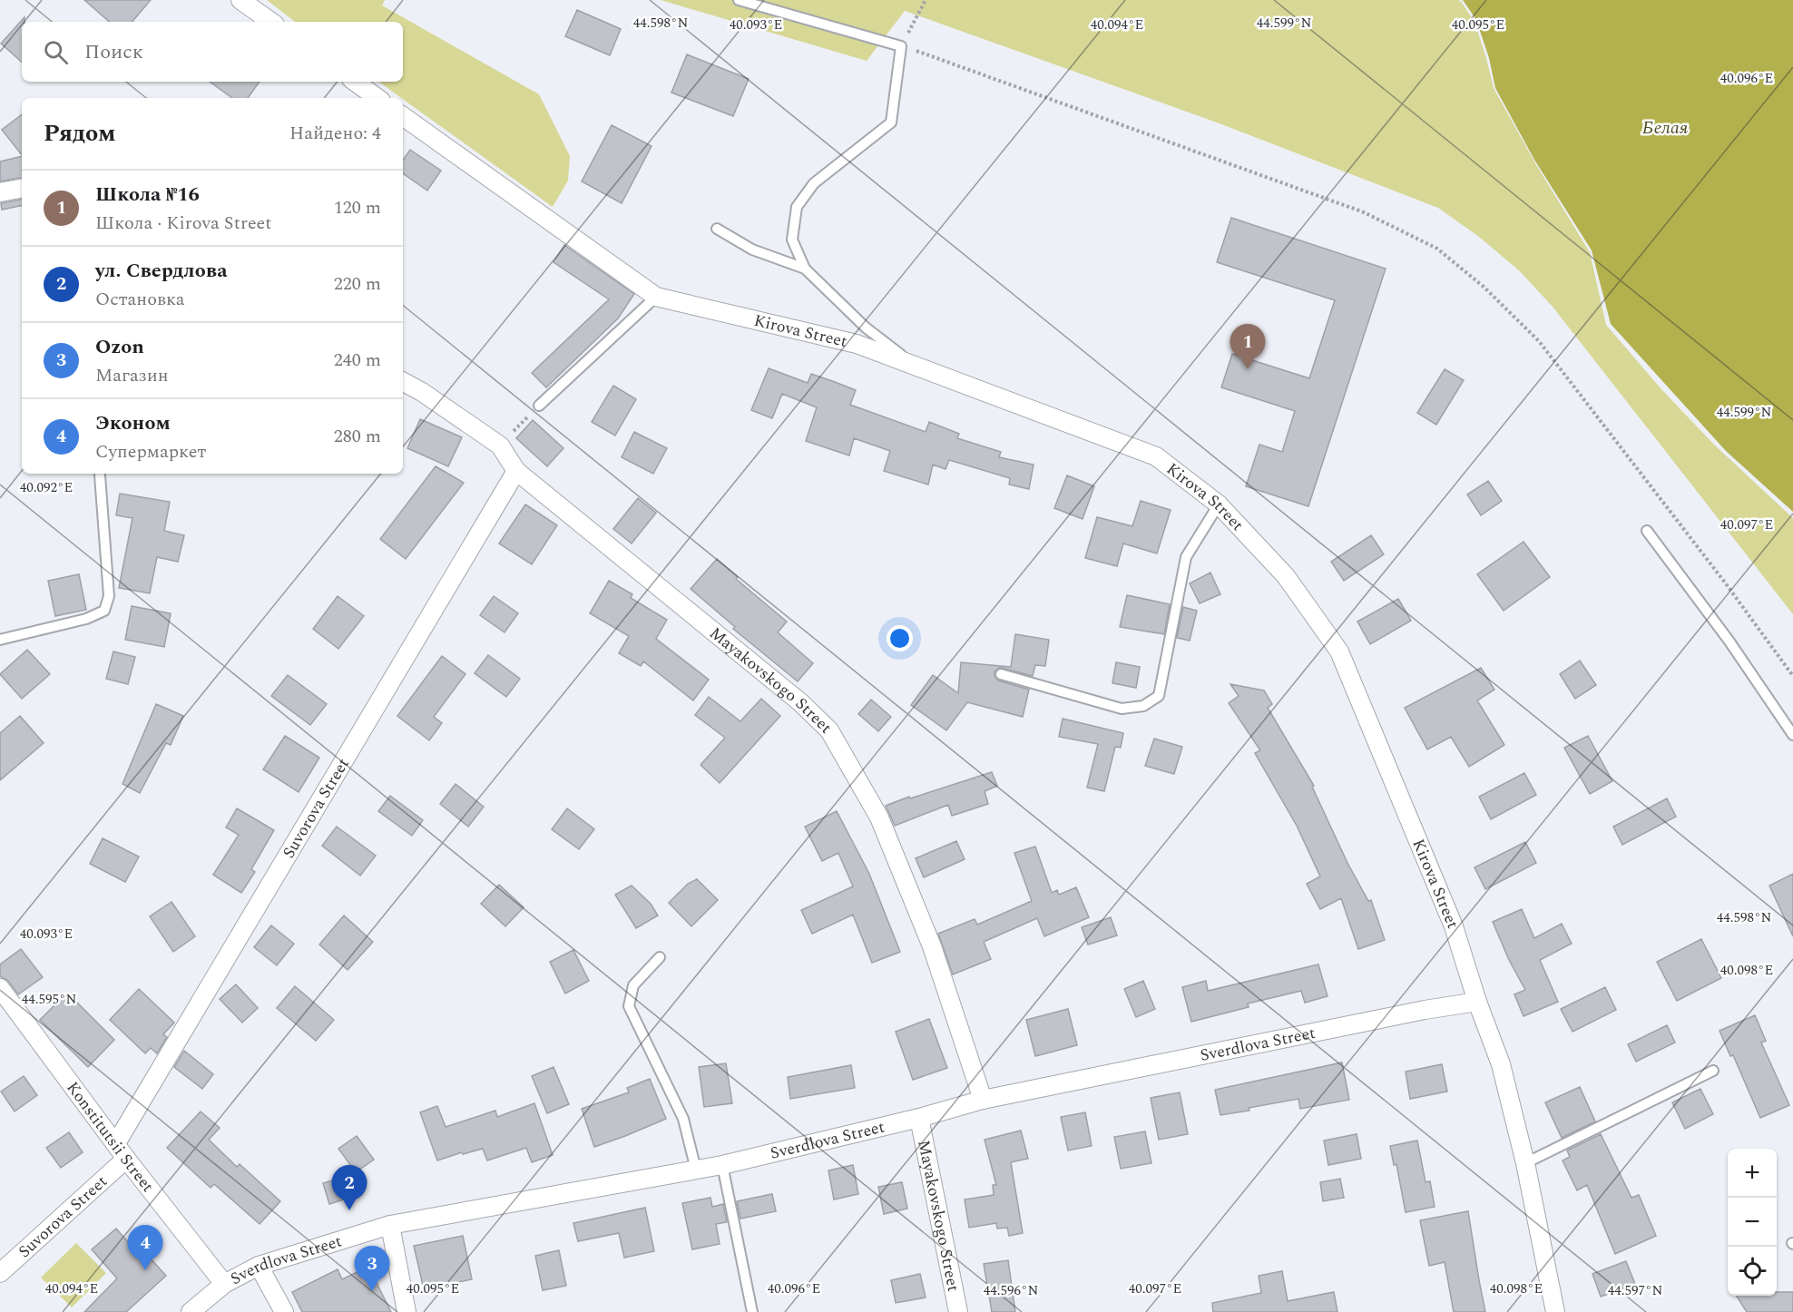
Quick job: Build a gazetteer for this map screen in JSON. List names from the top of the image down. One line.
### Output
{"streets":{"street":["Kirova Street","Mayakovskogo Street","Suvorova Street","Sverdlova Street","Konstitutsii Street"]},"crossings":[["Kirova Street","Sverdlova Street"],["Mayakovskogo Street","Suvorova Street"],["Mayakovskogo Street","Sverdlova Street"],["Suvorova Street","Konstitutsii Street"],["Sverdlova Street","Konstitutsii Street"]],"water":["Белая"],"page":{"search":"Поиск","heading":["Рядом","Найдено: 4"],"list":[{"mark":"1","name":"Школа №16","note":"Школа · Kirova Street","value":"120 m"},{"mark":"2","name":"ул. Свердлова","note":"Остановка","value":"220 m"},{"mark":"3","name":"Ozon","note":"Магазин","value":"240 m"},{"mark":"4","name":"Эконом","note":"Супермаркет","value":"280 m"}],"pins":["1","2","4","3"],"map_buttons":["+","−"]},"coordinates":["44.598°N","44.599°N","40.093°E","40.094°E","40.095°E","40.096°E","40.092°E","40.097°E","40.098°E","44.595°N","44.596°N","44.597°N"]}
